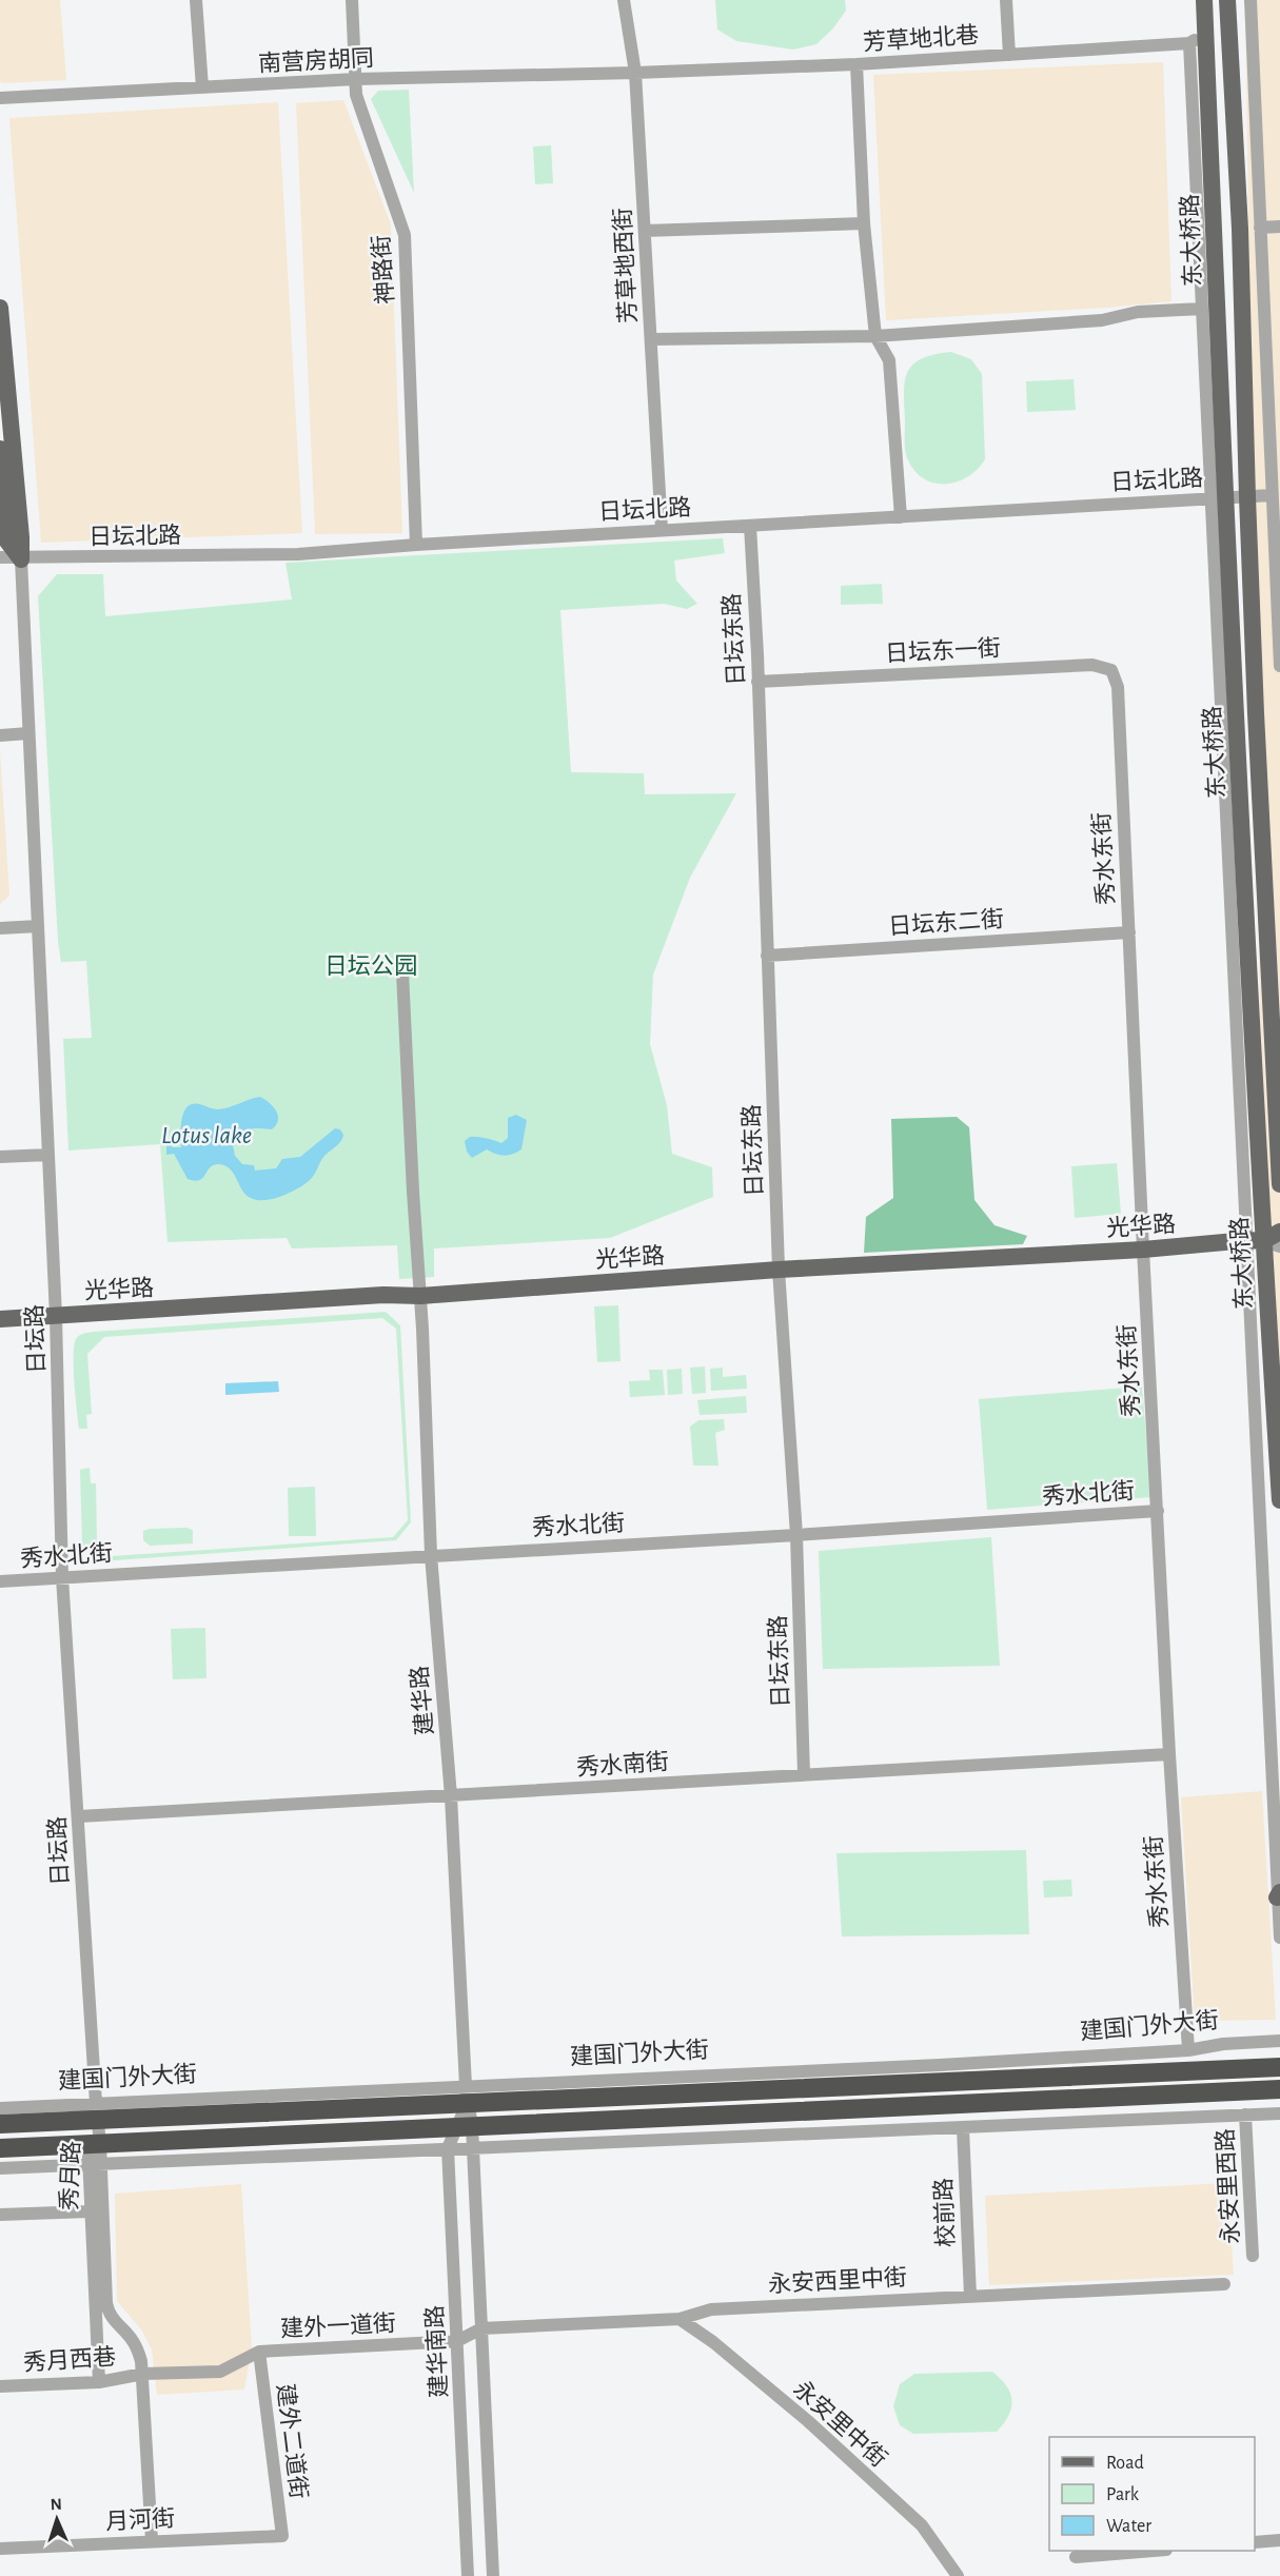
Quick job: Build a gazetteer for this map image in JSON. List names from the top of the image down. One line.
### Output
{"streets":{"highway":["建国门外大街"],"main road":["东大桥路","光华路"],"street":["芳草地北巷","南营房胡同","芳草地西街","神路街","日坛北路","日坛东路","日坛东一街","秀水东街","日坛东二街","日坛路","秀水北街","建华路","秀水南街","秀月路","永安里西路","校前路","永安西里中街","建外一道街","建华南路","秀月西巷","永安里中街","建外二道街","月河街"]},"crossings":[["芳草地北巷","南营房胡同"],["芳草地北巷","芳草地西街"],["南营房胡同","芳草地西街"],["南营房胡同","神路街"],["东大桥路","日坛北路"],["东大桥路","光华路"],["芳草地西街","日坛北路"],["神路街","日坛北路"],["日坛北路","日坛东路"],["日坛北路","日坛路"],["日坛东路","日坛东一街"],["日坛东路","日坛东二街"],["日坛东路","光华路"],["日坛东路","秀水北街"],["日坛东路","秀水南街"],["日坛东一街","秀水东街"],["秀水东街","日坛东二街"],["秀水东街","光华路"],["秀水东街","秀水北街"],["秀水东街","秀水南街"],["秀水东街","建国门外大街"],["光华路","日坛路"],["光华路","建华路"],["日坛路","秀水北街"],["日坛路","秀水南街"],["日坛路","建国门外大街"],["日坛路","秀月路"],["秀水北街","建华路"],["建华路","秀水南街"],["建华路","建国门外大街"],["建国门外大街","秀月路"],["秀月路","秀月西巷"],["校前路","永安西里中街"],["永安西里中街","建外一道街"],["永安西里中街","建华南路"],["永安西里中街","永安里中街"],["建外一道街","建华南路"],["建外一道街","秀月西巷"],["建外一道街","建外二道街"],["秀月西巷","建外二道街"],["建外二道街","月河街"]],"water":["Lotus lake"],"parks":["日坛公园"],"legend":["Road","Park","Water"],"north":"top"}
